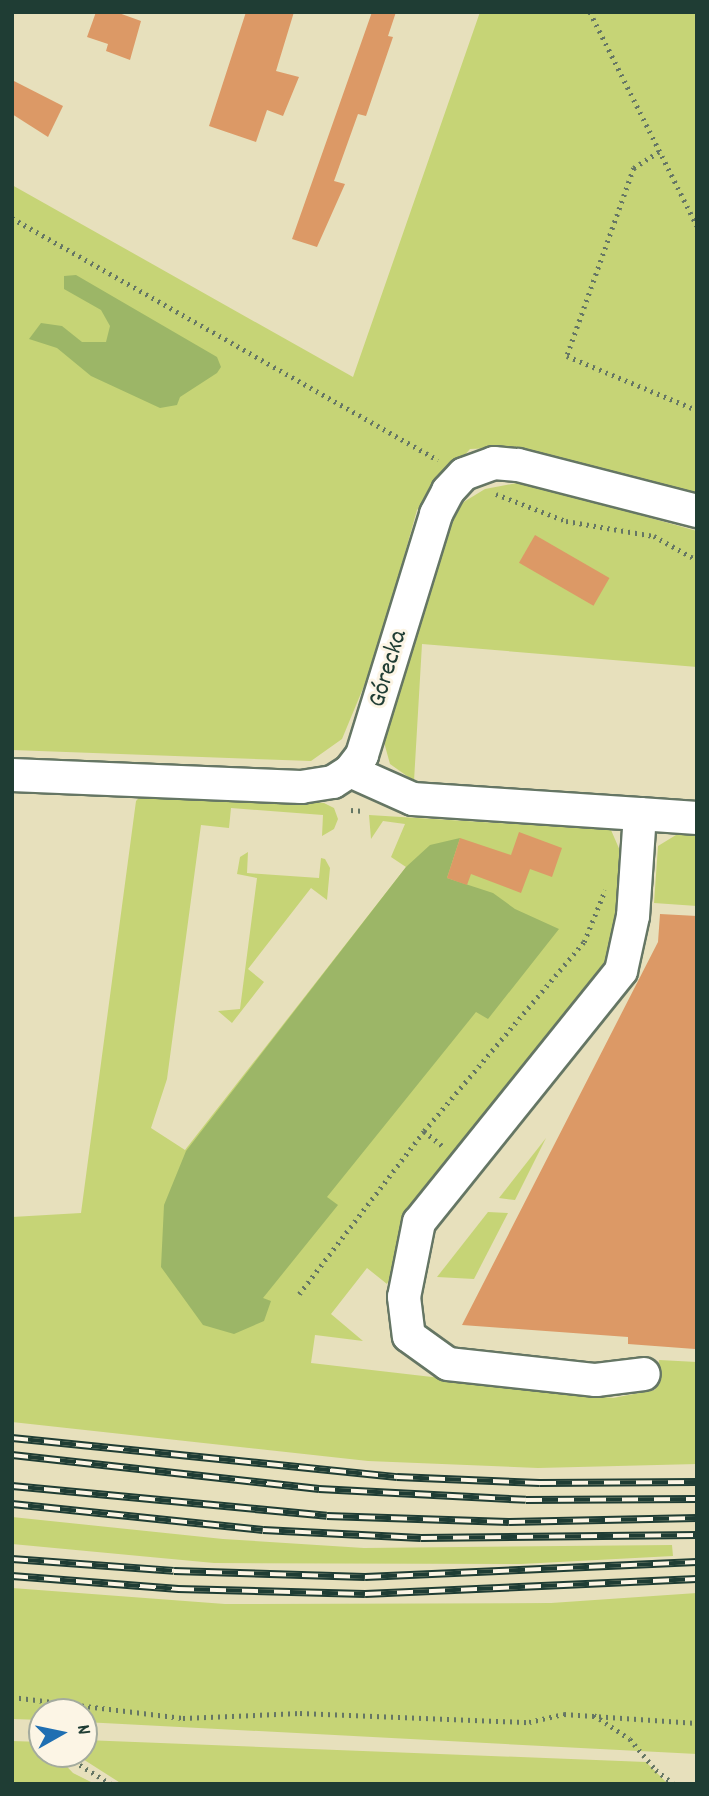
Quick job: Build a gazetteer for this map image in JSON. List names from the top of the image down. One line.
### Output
{"streets":{"street":["Górecka"]},"north":"right"}
